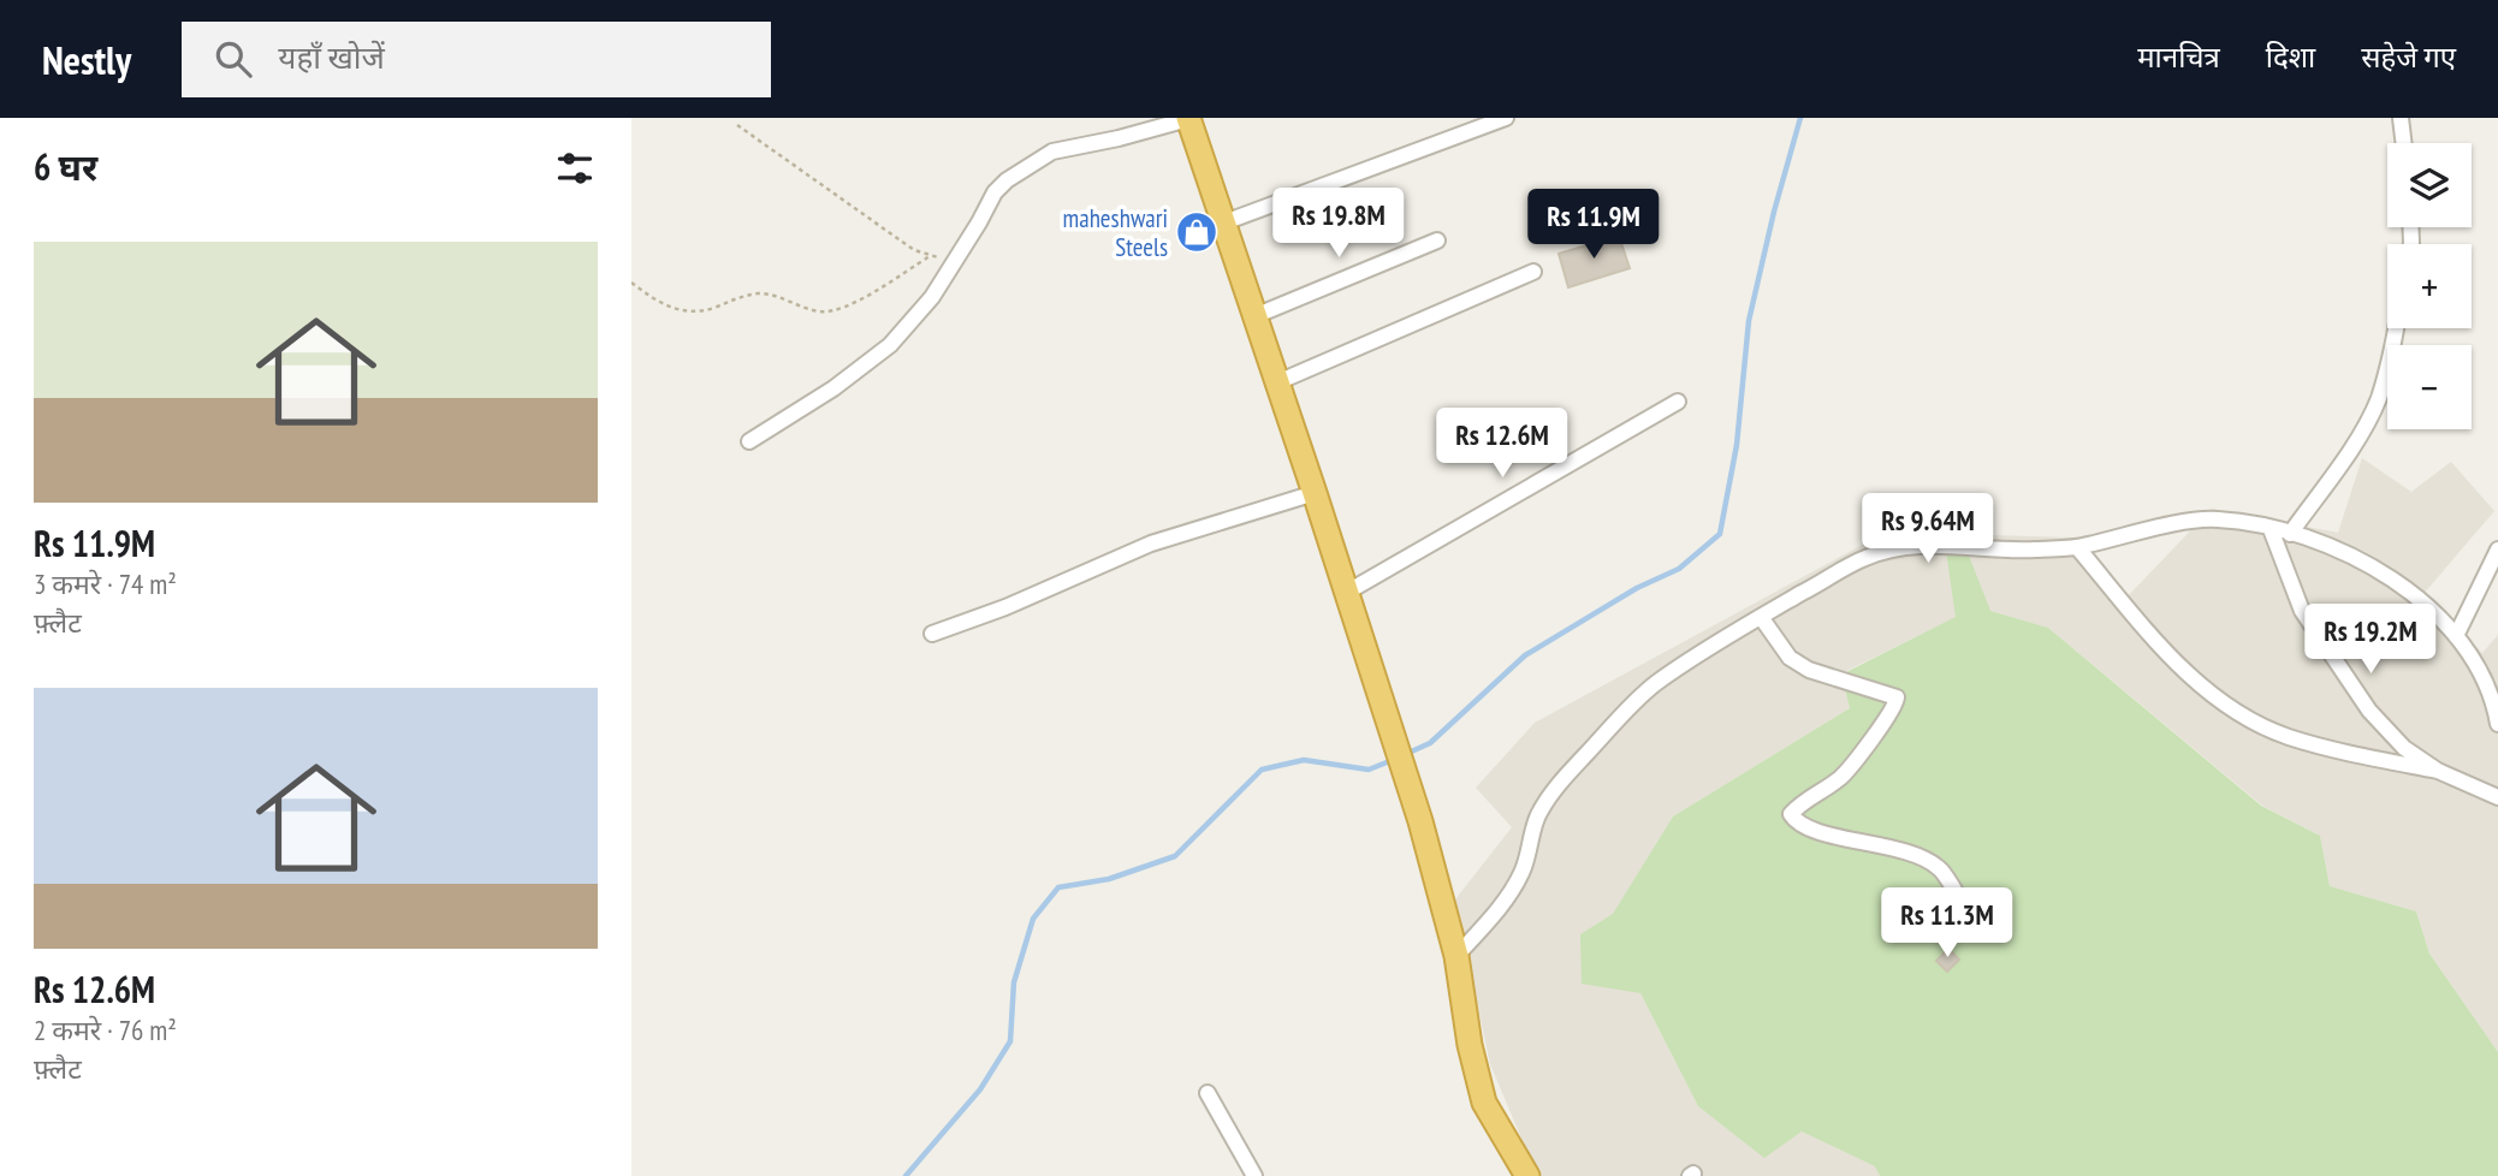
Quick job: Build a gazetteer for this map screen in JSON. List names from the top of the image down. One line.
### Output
{"places":{"shop":["maheshwari Steels"]},"page":{"header":"Nestly","search":"यहाँ खोजें","nav":["मानचित्र","दिशा","सहेजे गए"],"heading":"6 घर","map_buttons":["+","−"],"price":["Rs 19.8M","Rs 11.9M","Rs 12.6M","Rs 9.64M","Rs 19.2M","Rs 11.3M"],"list":[{"name":"Rs 11.9M","note":"3 कमरे · 74 m² · फ़्लैट"},{"name":"Rs 12.6M","note":"2 कमरे · 76 m² · फ़्लैट"}]}}
